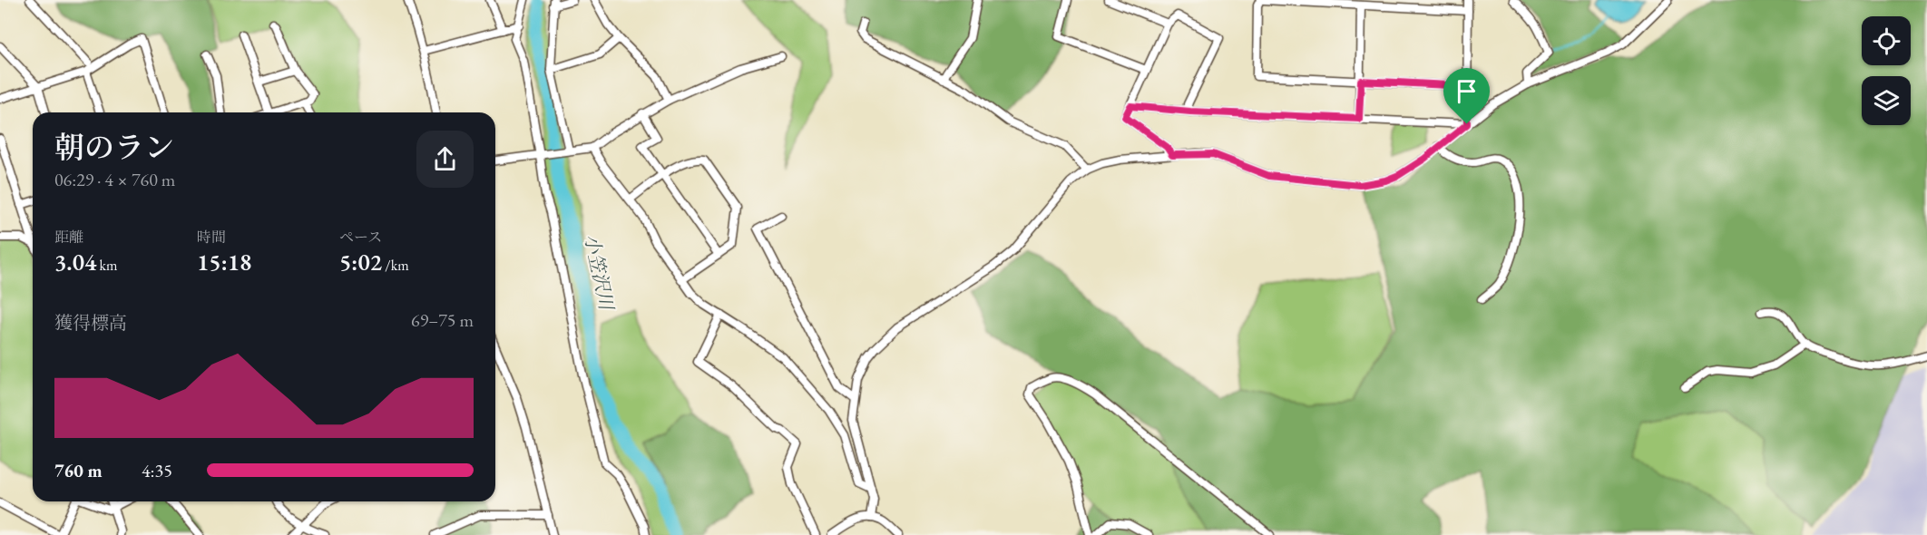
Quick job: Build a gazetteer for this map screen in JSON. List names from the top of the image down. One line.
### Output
{"water":["小笠沢川"],"page":{"heading":["朝のラン","06:29 · 4 × 760 m"],"stats":[["距離","3.04 km"],["時間","15:18"],["ペース","5:02 /km"]],"chart":["獲得標高","69–75 m"],"list":[{"name":"760 m","note":"4:35"}]}}
